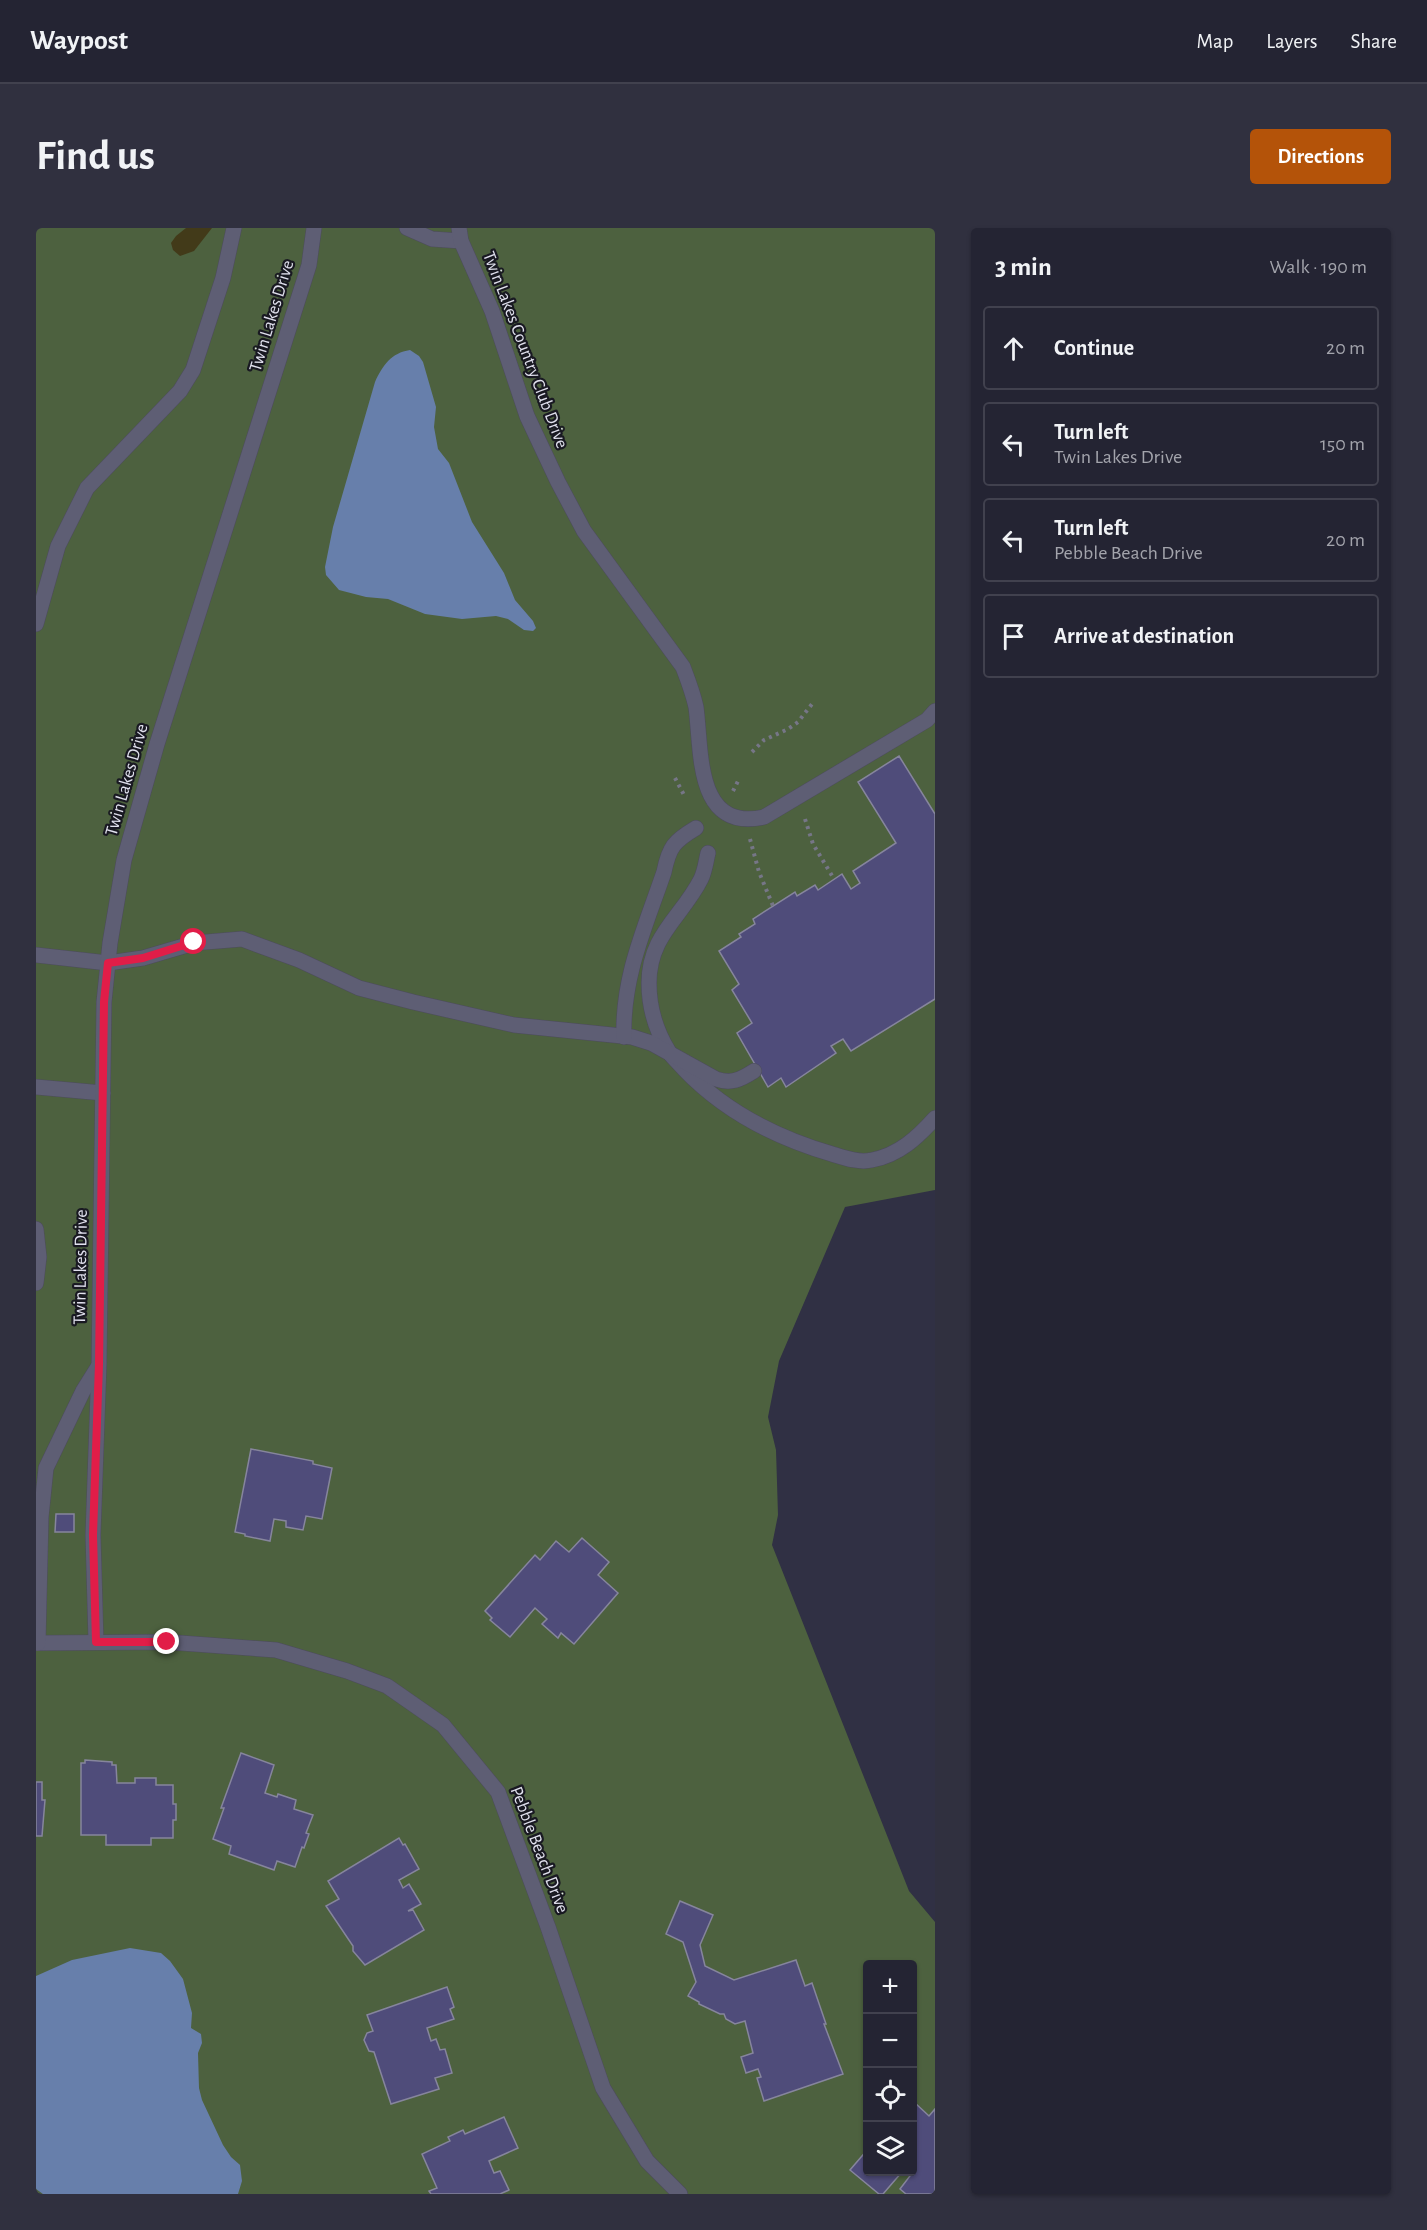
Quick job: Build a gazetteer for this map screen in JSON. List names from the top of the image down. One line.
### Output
{"streets":{"street":["Twin Lakes Drive","Twin Lakes Country Club Drive","Pebble Beach Drive"]},"crossings":[["Twin Lakes Drive","Pebble Beach Drive"]],"page":{"header":"Waypost","nav":["Map","Layers","Share"],"buttons":"Directions","title":"Find us","heading":["3 min","Walk · 190 m"],"list":[["Continue","20 m"],["Turn left","Twin Lakes Drive","150 m"],["Turn left","Pebble Beach Drive","20 m"],"Arrive at destination"],"map_buttons":["+","−"]}}
